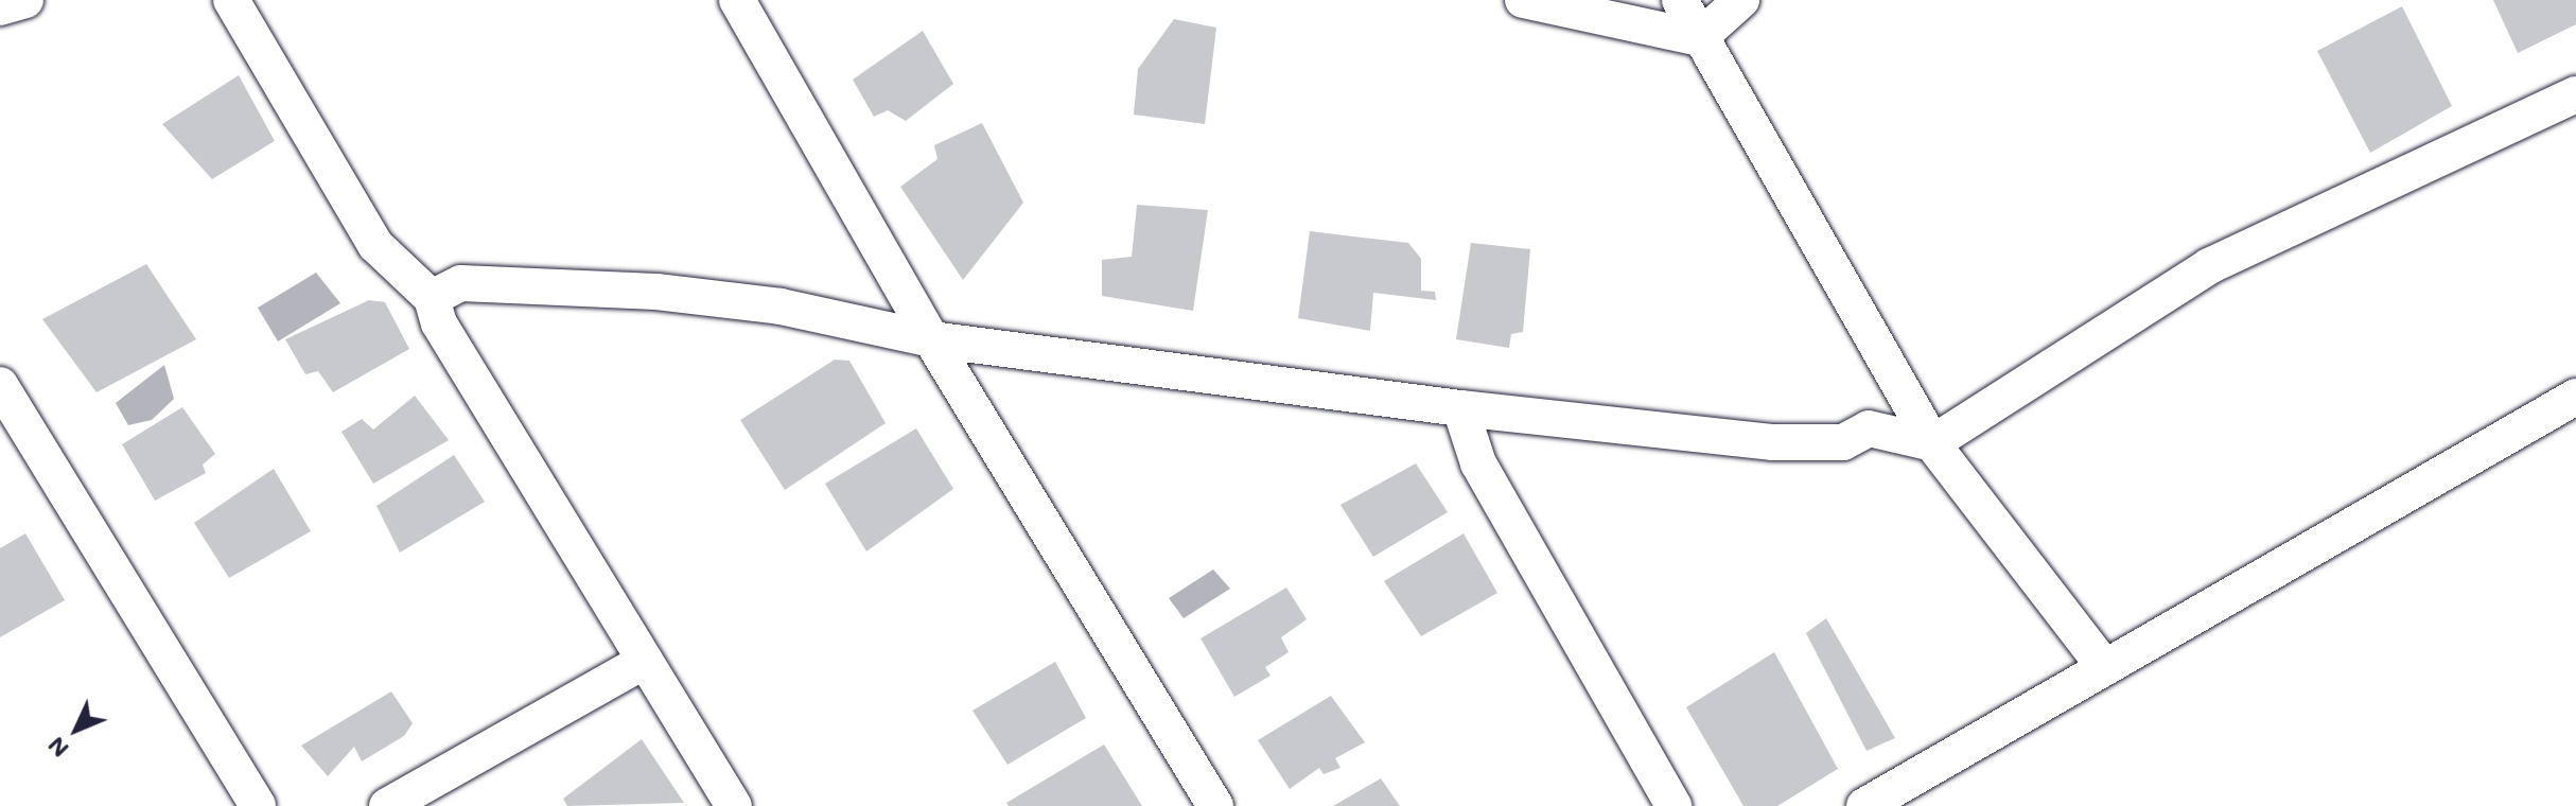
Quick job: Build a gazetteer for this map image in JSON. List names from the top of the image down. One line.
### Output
{"north":"bottom left"}
